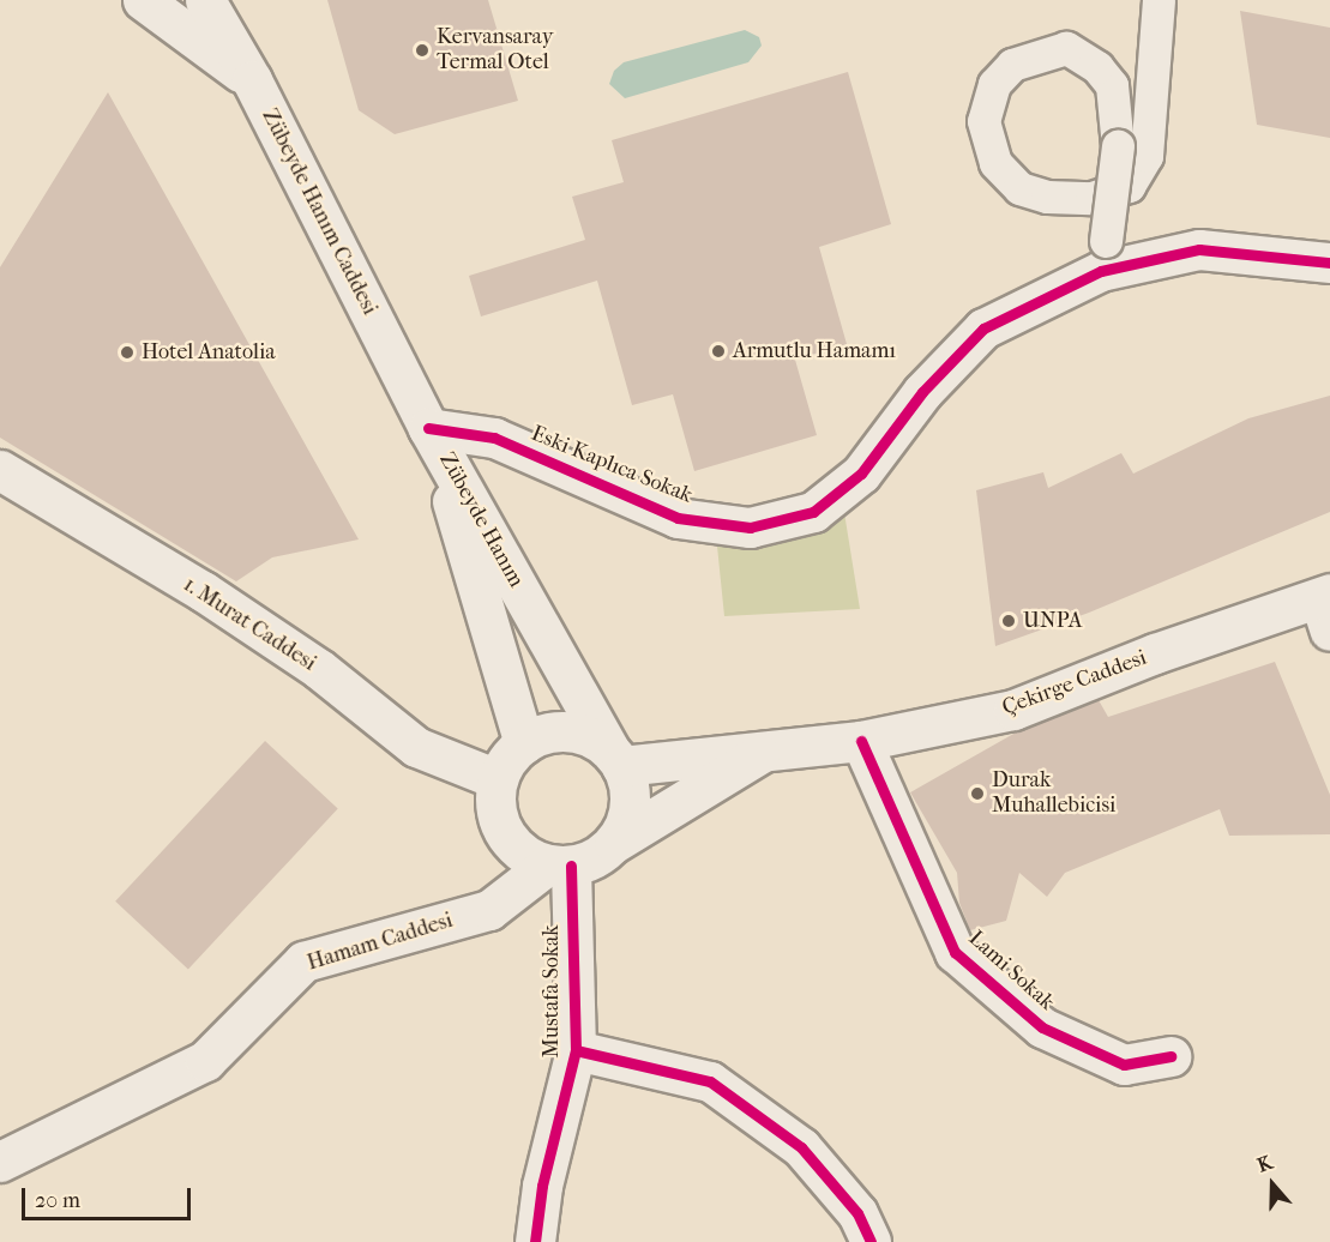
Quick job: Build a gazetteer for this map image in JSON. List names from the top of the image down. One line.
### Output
{"streets":{"main road":["Zübeyde Hanım Caddesi","Eski Kaplıca Sokak","Zübeyde Hanım","1. Murat Caddesi","Çekirge Caddesi","Hamam Caddesi","Lami Sokak","Mustafa Sokak"]},"crossings":[["Zübeyde Hanım Caddesi","Eski Kaplıca Sokak"],["Zübeyde Hanım Caddesi","Zübeyde Hanım"],["Eski Kaplıca Sokak","Zübeyde Hanım"],["Zübeyde Hanım","1. Murat Caddesi"],["Zübeyde Hanım","Çekirge Caddesi"],["Zübeyde Hanım","Hamam Caddesi"],["Zübeyde Hanım","Mustafa Sokak"],["1. Murat Caddesi","Çekirge Caddesi"],["1. Murat Caddesi","Hamam Caddesi"],["1. Murat Caddesi","Mustafa Sokak"],["Çekirge Caddesi","Hamam Caddesi"],["Çekirge Caddesi","Lami Sokak"],["Çekirge Caddesi","Mustafa Sokak"],["Hamam Caddesi","Mustafa Sokak"]],"places":["Kervansaray Termal Otel","Armutlu Hamamı","Hotel Anatolia","UNPA","Durak Muhallebicisi"],"scale_bar":"20 m","north":"top"}
